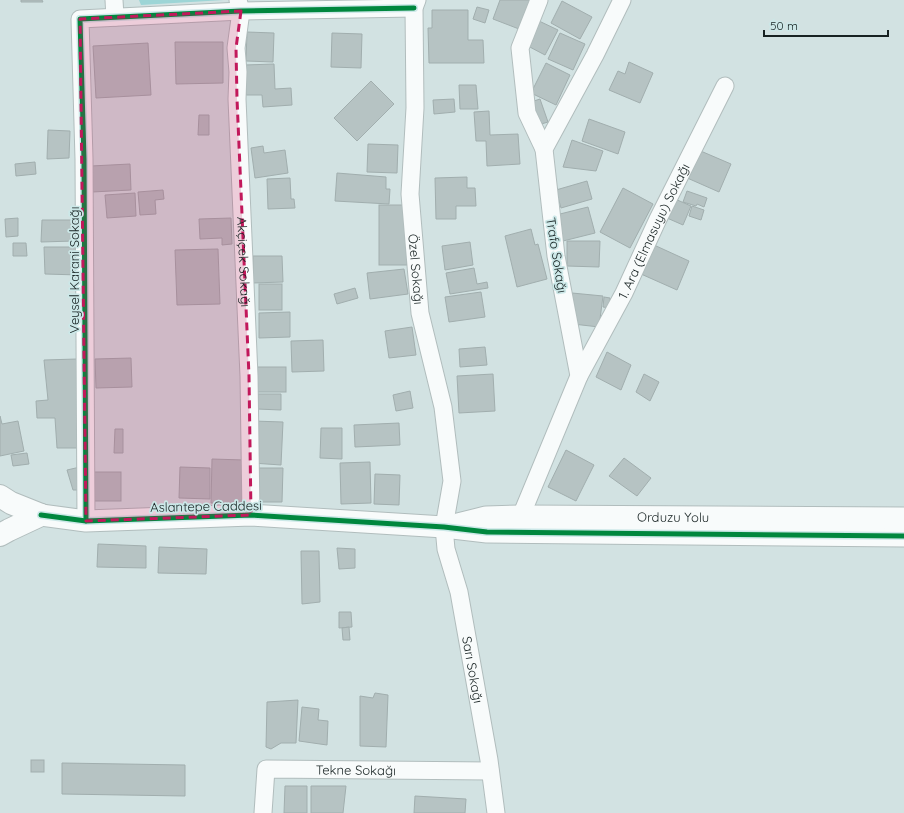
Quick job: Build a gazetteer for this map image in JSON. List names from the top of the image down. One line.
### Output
{"streets":{"street":["1. Ara (Elmasuyu) Sokağı","Trafo Sokağı","Akçiçek Sokağı","Özel Sokağı","Veysel Karani Sokağı","Aslantepe Caddesi","Orduzu Yolu","Sarı Sokağı","Tekne Sokağı"]},"crossings":[["1. Ara (Elmasuyu) Sokağı","Trafo Sokağı"],["Akçiçek Sokağı","Aslantepe Caddesi"],["Özel Sokağı","Aslantepe Caddesi"],["Özel Sokağı","Orduzu Yolu"],["Özel Sokağı","Sarı Sokağı"],["Veysel Karani Sokağı","Aslantepe Caddesi"],["Aslantepe Caddesi","Orduzu Yolu"],["Aslantepe Caddesi","Sarı Sokağı"],["Orduzu Yolu","Sarı Sokağı"],["Sarı Sokağı","Tekne Sokağı"]],"scale_bar":"50 m"}
